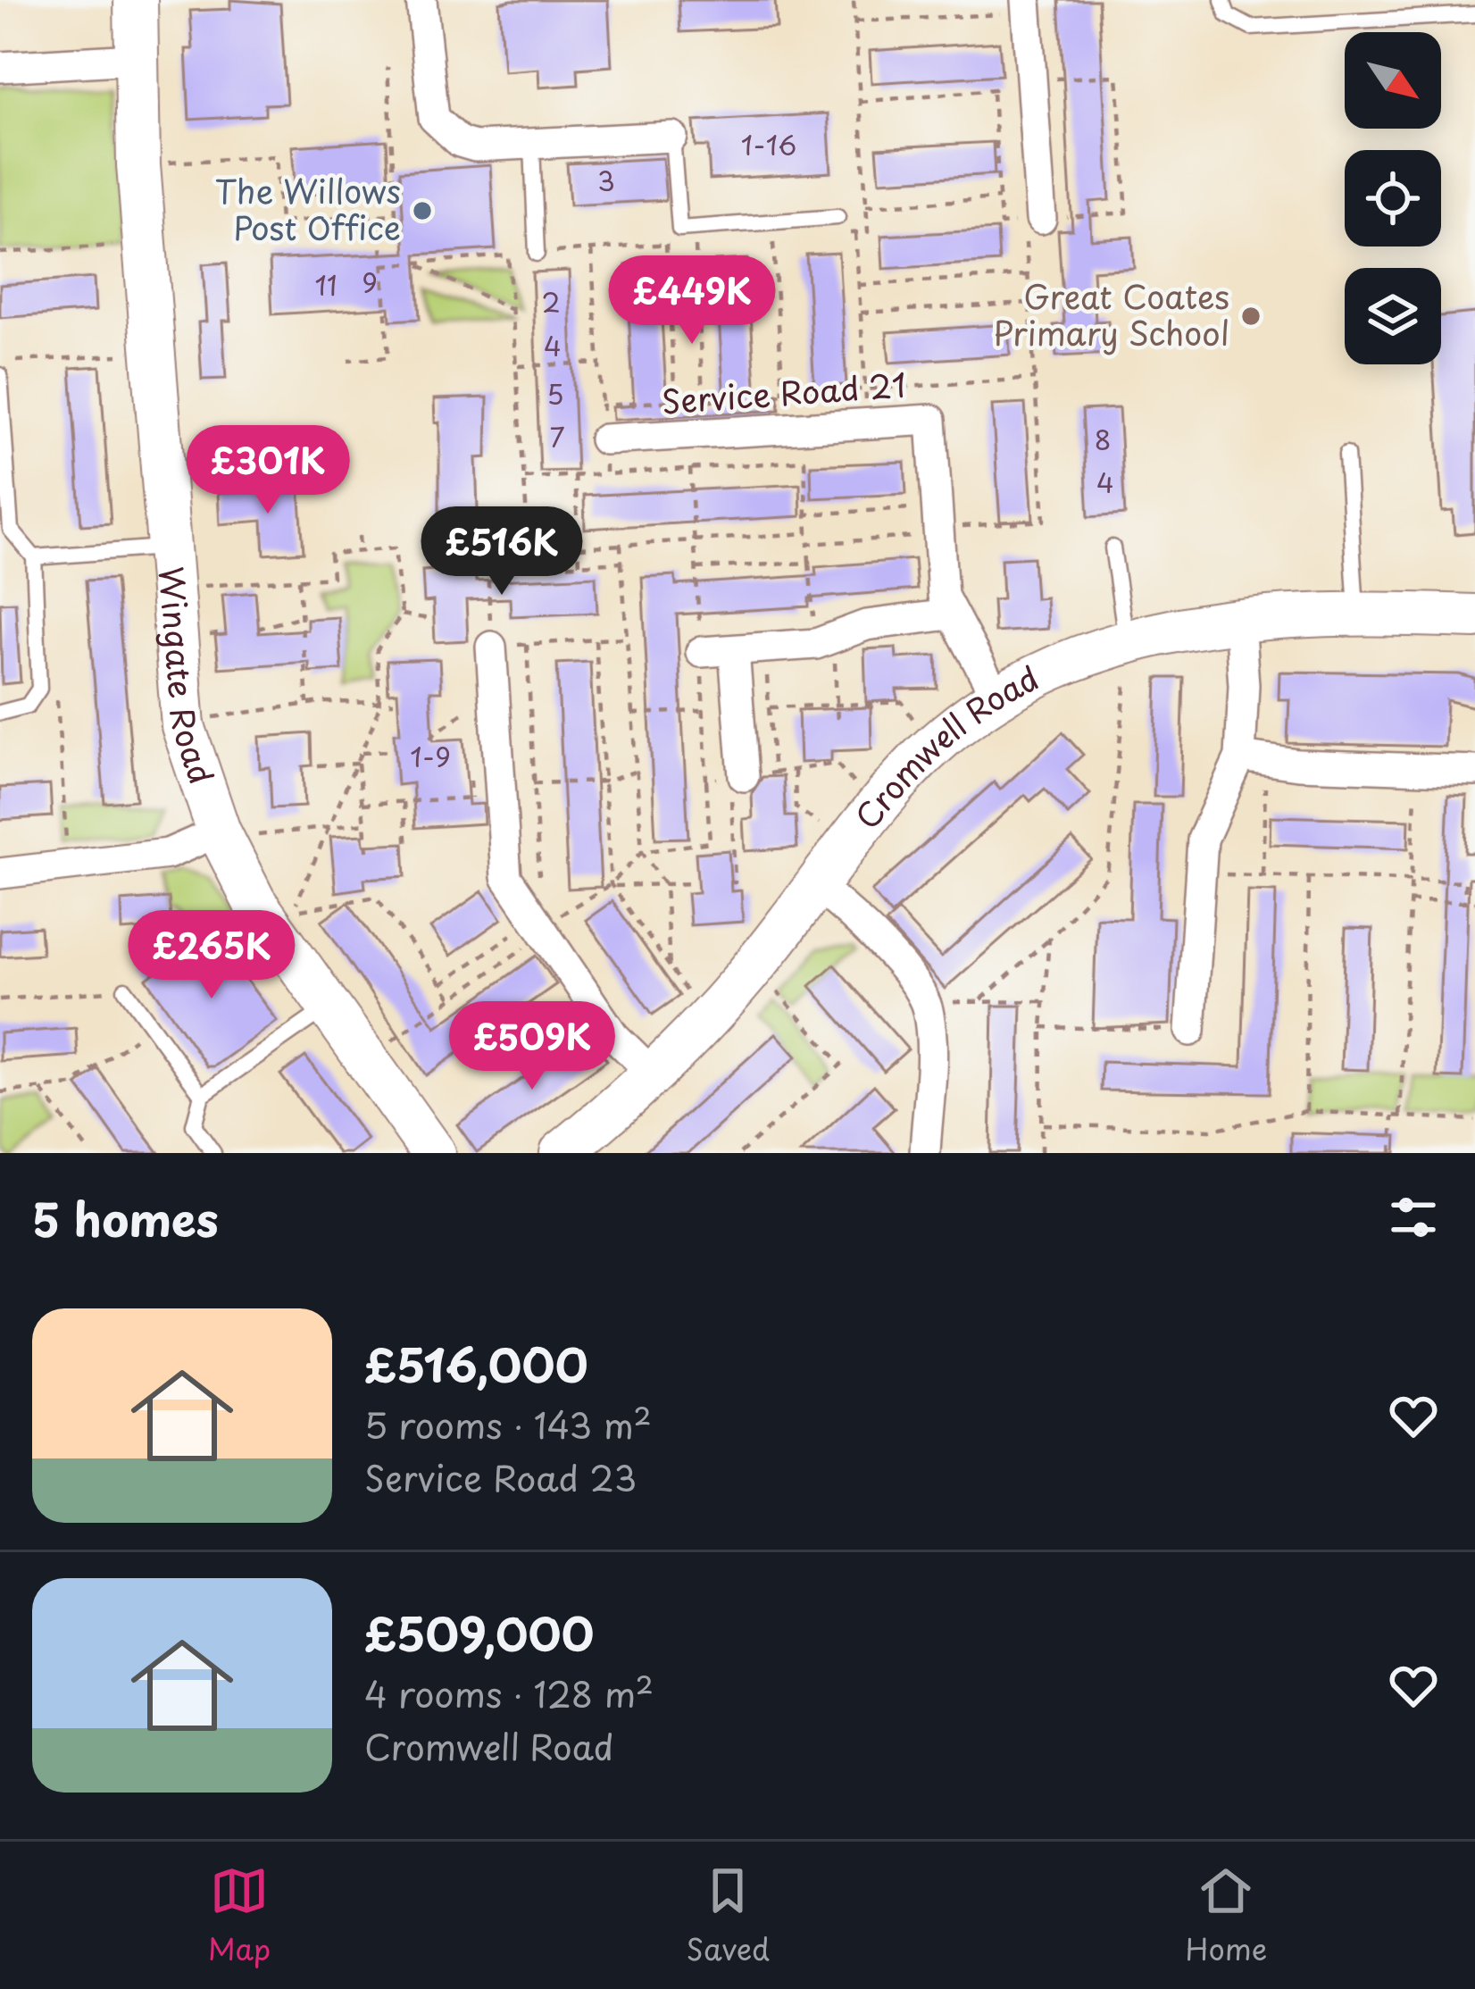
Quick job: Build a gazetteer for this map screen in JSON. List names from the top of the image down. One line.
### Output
{"streets":{"street":["Service Road 21","Wingate Road","Cromwell Road"]},"crossings":[["Service Road 21","Cromwell Road"]],"places":["The Willows Post Office","Great Coates Primary School"],"house_numbers":["1-16","3","9","11","2","4","5","7","8","4","1-9"],"north":"bottom right","page":{"price":["£449K","£301K","£516K","£265K","£509K"],"heading":"5 homes","list":[{"name":"£516,000","note":"5 rooms · 143 m² · Service Road 23"},{"name":"£509,000","note":"4 rooms · 128 m² · Cromwell Road"}],"tabs":["Map","Saved","Home"]}}
